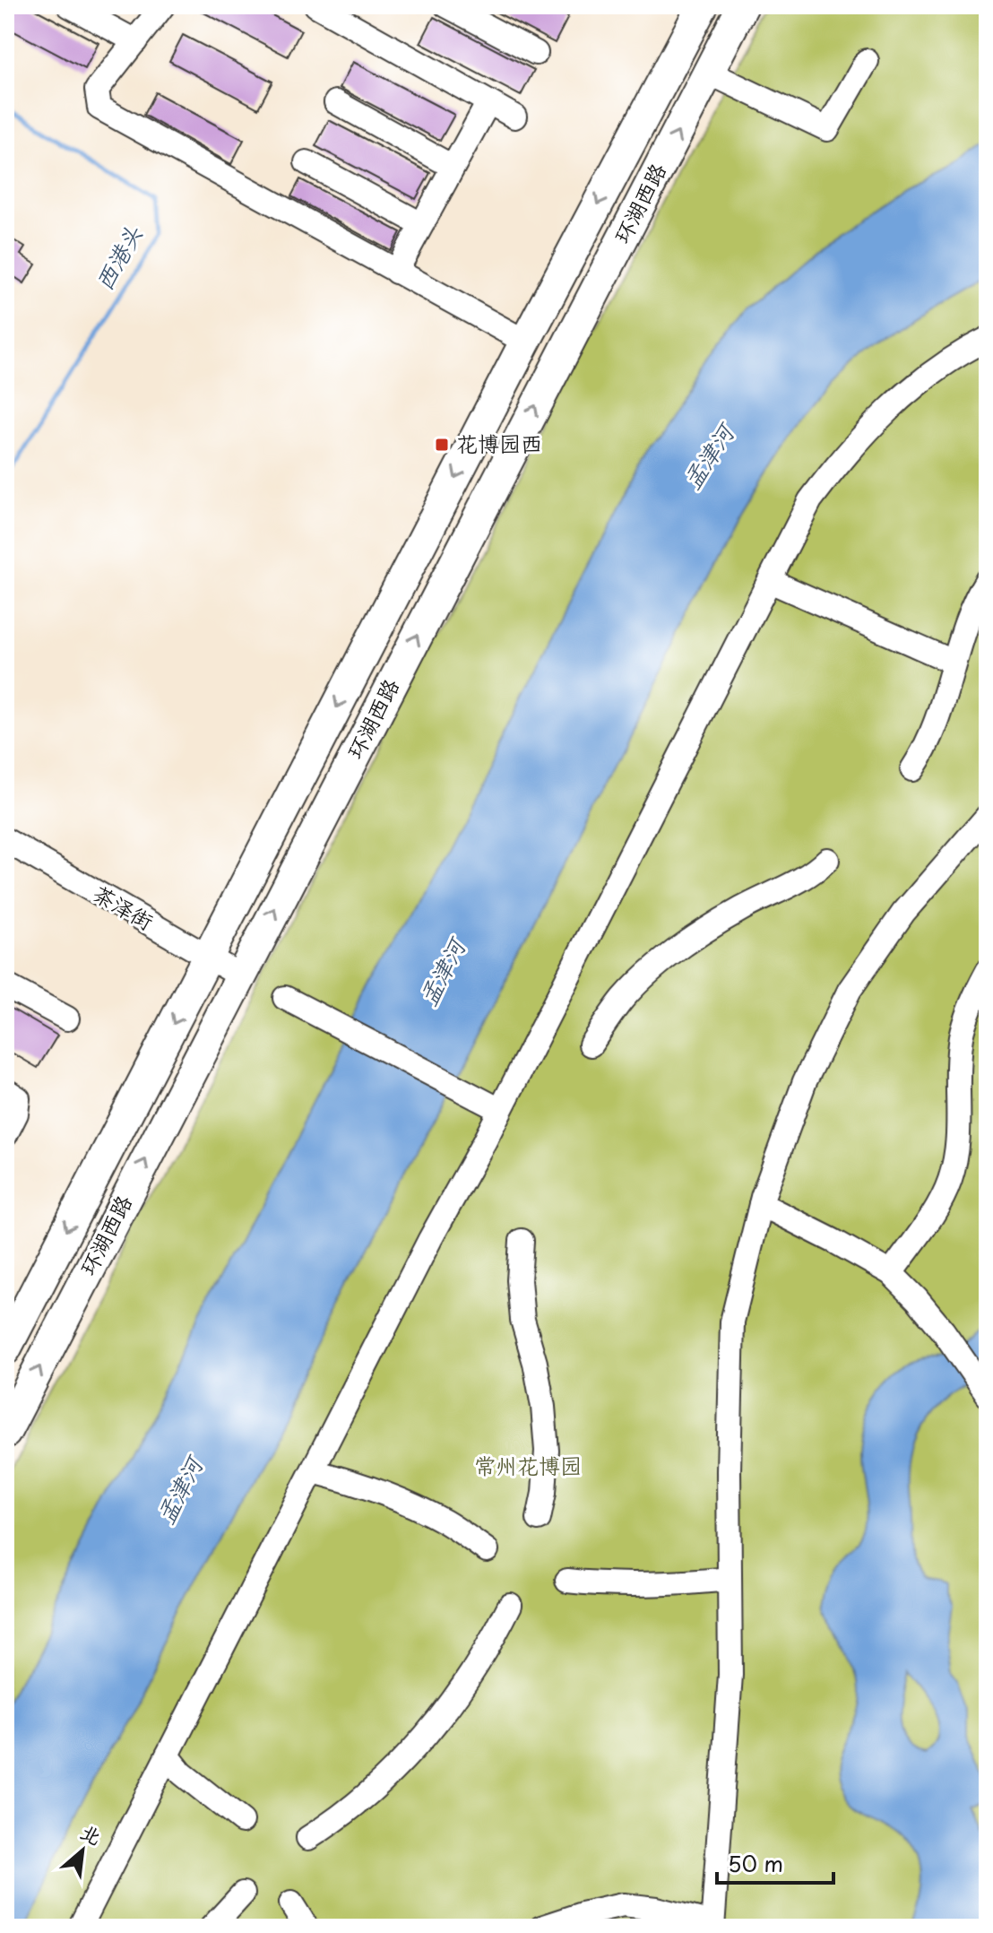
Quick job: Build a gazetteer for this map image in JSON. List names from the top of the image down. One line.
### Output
{"streets":{"main road":["环湖西路"],"street":["茶泽街"]},"crossings":[["环湖西路","茶泽街"]],"water":["西港头","孟津河"],"parks":["常州花博园"],"places":{"transit":["花博园西"]},"scale_bar":"50 m","north":"top right"}
